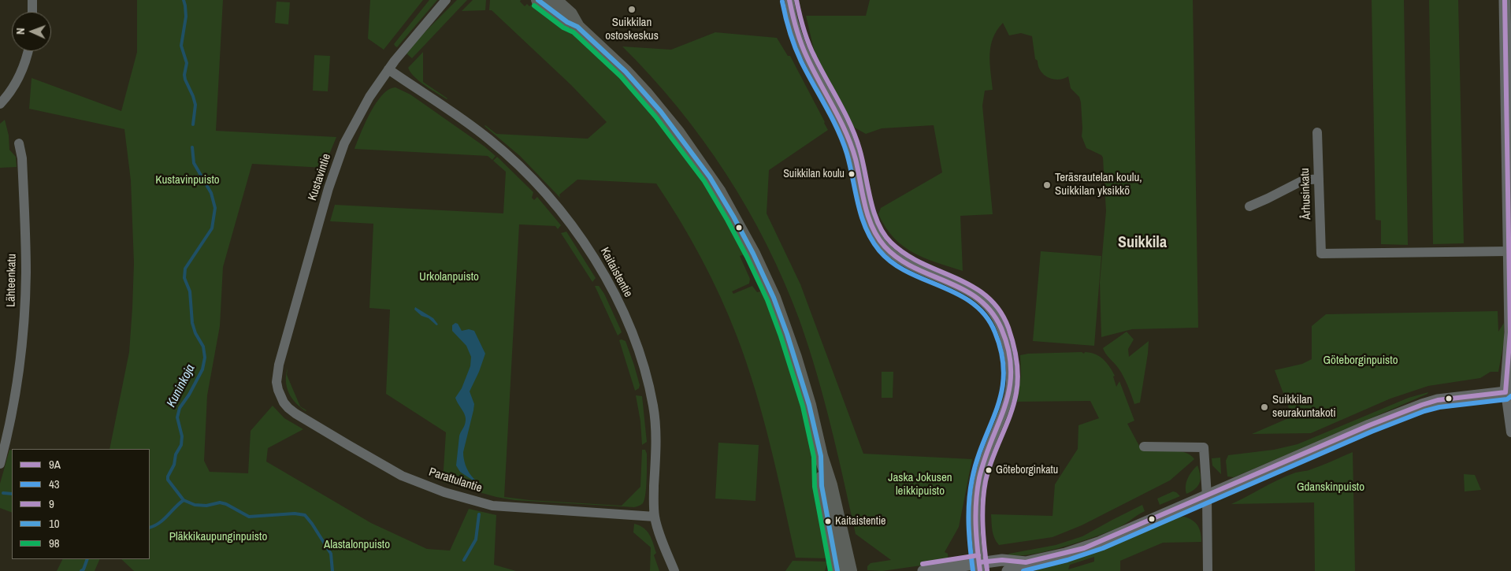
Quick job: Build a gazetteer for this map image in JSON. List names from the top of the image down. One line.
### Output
{"streets":{"street":["Kustavintie","Århusinkatu","Kaitaistentie","Lähteenkatu","Parattulantie"]},"crossings":[["Kustavintie","Kaitaistentie"],["Kustavintie","Parattulantie"],["Kaitaistentie","Parattulantie"]],"districts":["Suikkila"],"water":["Kuninkoja"],"parks":["Kustavinpuisto","Urkolanpuisto","Göteborginpuisto","Jaska Jokusen leikkipuisto","Gdanskinpuisto","Pläkkikaupunginpuisto","Alastalonpuisto"],"places":["Suikkilan ostoskeskus","Suikkilan koulu","Teräsrautelan koulu, Suikkilan yksikkö","Suikkilan seurakuntakoti","Göteborginkatu","Kaitaistentie"],"lines":["transit line 9A","transit line 9","transit line 10","transit line 43","transit line 98"],"legend":["9A","43","9","10","98"],"north":"left"}
